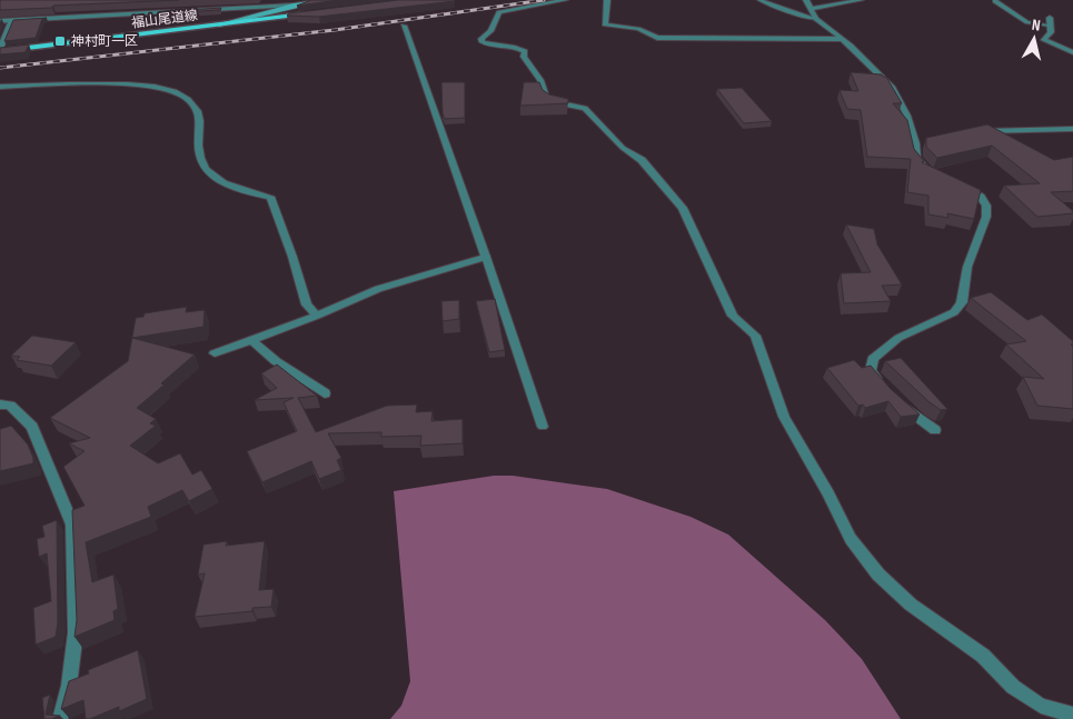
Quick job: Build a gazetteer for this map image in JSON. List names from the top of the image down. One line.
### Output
{"streets":{"main road":["福山尾道線"]},"places":{"transit":["神村町一区"]},"north":"top"}
